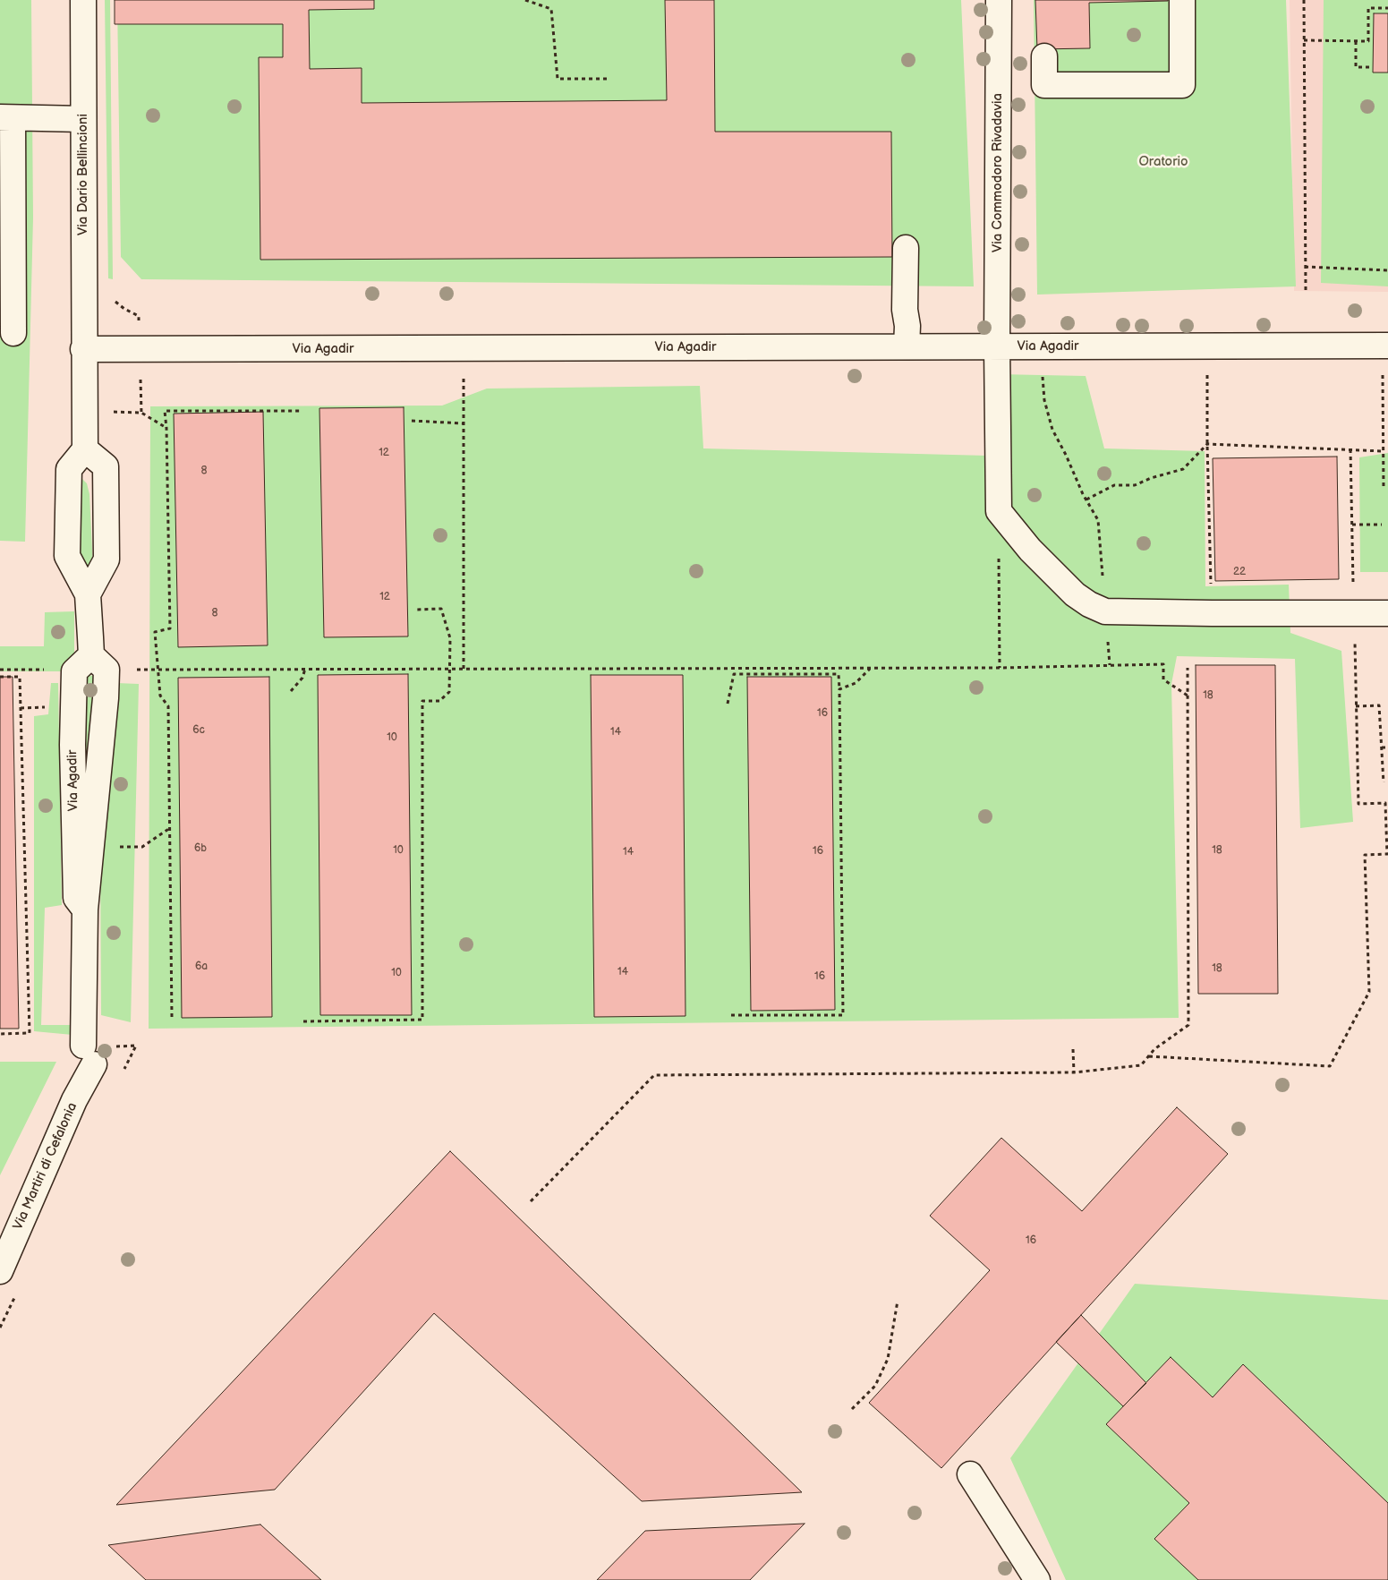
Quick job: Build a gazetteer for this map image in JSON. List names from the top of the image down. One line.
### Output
{"streets":{"street":["Via Commodoro Rivadavia","Via Dario Bellincioni","Via Agadir","Via Martiri di Cefalonia"]},"crossings":[["Via Commodoro Rivadavia","Via Agadir"],["Via Dario Bellincioni","Via Agadir"],["Via Agadir","Via Martiri di Cefalonia"]],"parks":["Oratorio"],"house_numbers":["12","8","22","12","8","18","16","6c","14","10","6b","10","18","16","14","6a","18","14","10","16","16"]}
